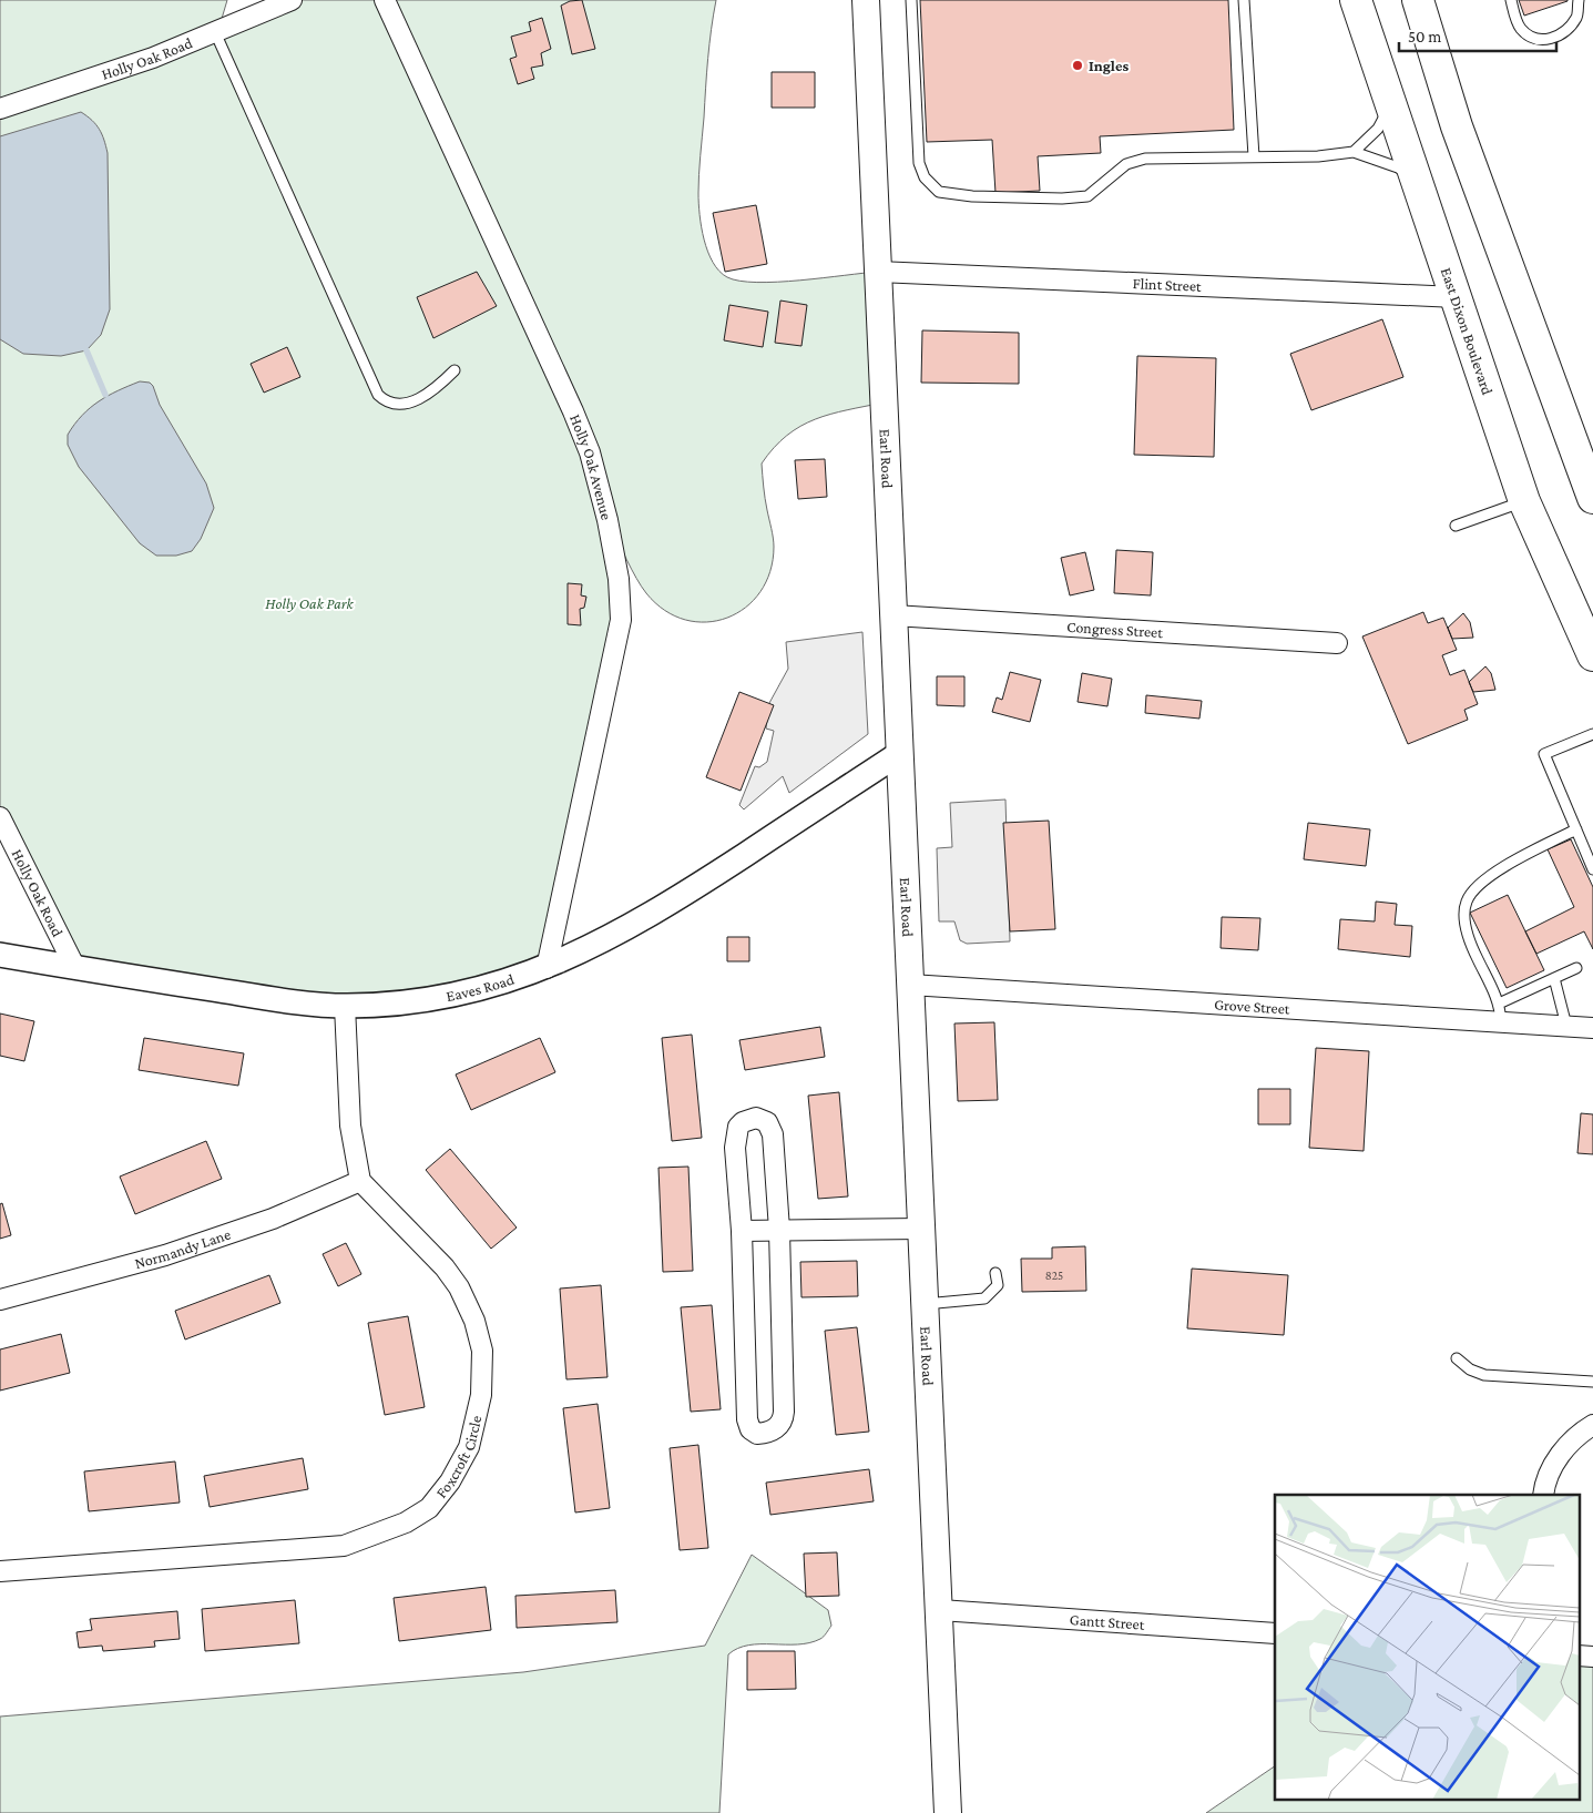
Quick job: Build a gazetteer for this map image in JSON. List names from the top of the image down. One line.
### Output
{"streets":{"highway":["East Dixon Boulevard"],"main road":["Earl Road"],"street":["Holly Oak Road","Flint Street","Holly Oak Avenue","Congress Street","Eaves Road","Grove Street","Normandy Lane","Foxcroft Circle","Gantt Street"]},"crossings":[["Holly Oak Road","Eaves Road"],["Flint Street","East Dixon Boulevard"],["Flint Street","Earl Road"],["Earl Road","Congress Street"],["Earl Road","Eaves Road"],["Earl Road","Grove Street"],["Earl Road","Gantt Street"],["Holly Oak Avenue","Eaves Road"],["Normandy Lane","Foxcroft Circle"]],"parks":["Holly Oak Park"],"places":["Ingles"],"house_numbers":["825"],"scale_bar":"50 m"}
